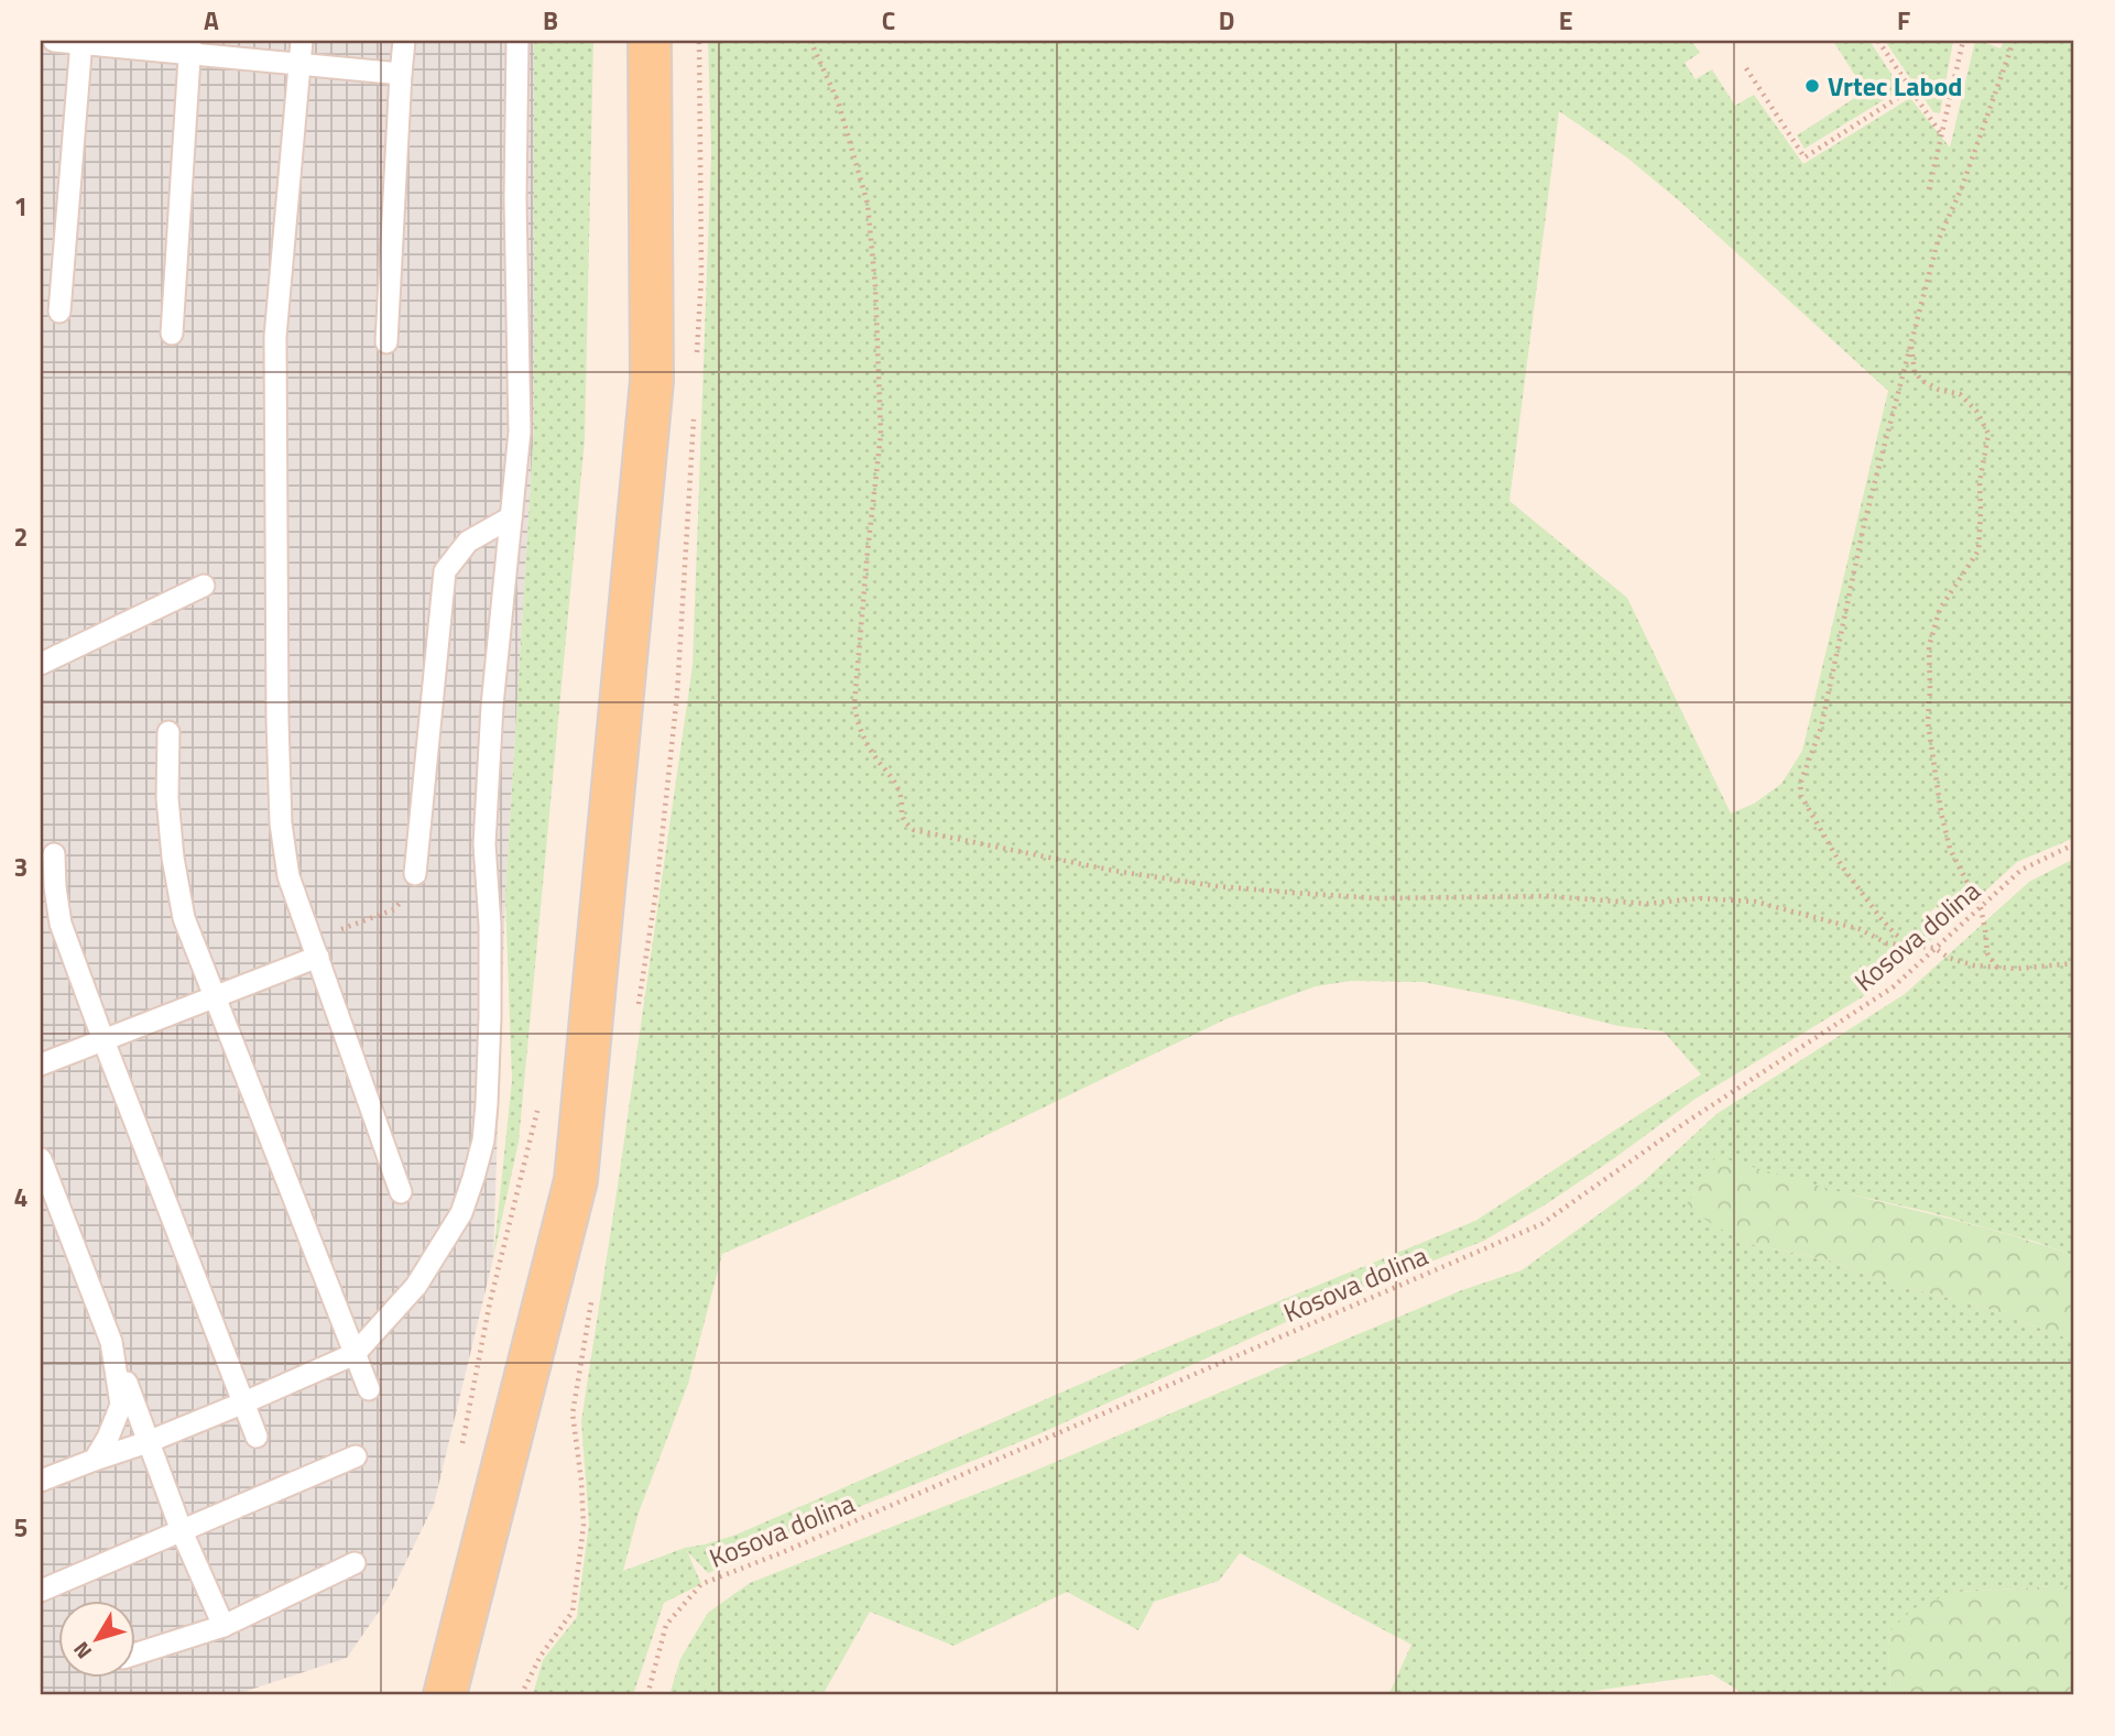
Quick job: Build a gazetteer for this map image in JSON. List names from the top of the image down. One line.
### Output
{"streets":{"path":["Kosova dolina"]},"places":["Vrtec Labod"],"north":"bottom left","grid":{"columns":["A","B","C","D","E","F"],"rows":["1","2","3","4","5"]}}
